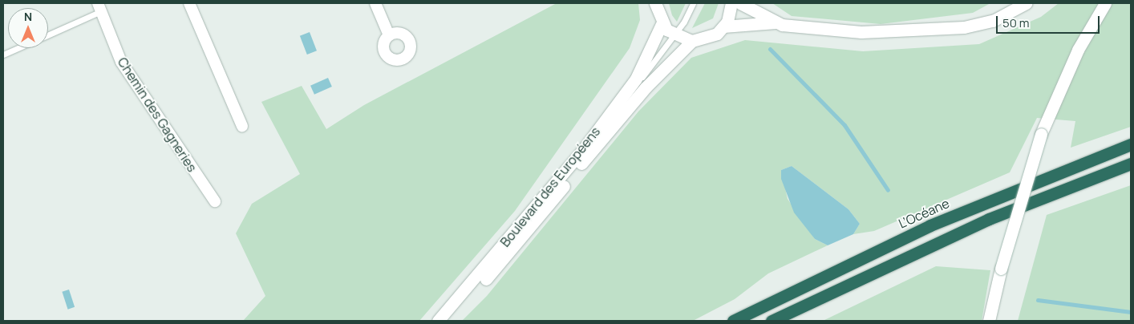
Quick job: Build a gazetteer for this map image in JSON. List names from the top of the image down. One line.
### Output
{"streets":{"highway":["L’Océane"],"main road":["Boulevard des Européens"],"street":["Chemin des Gagneries"]},"scale_bar":"50 m","north":"top"}
